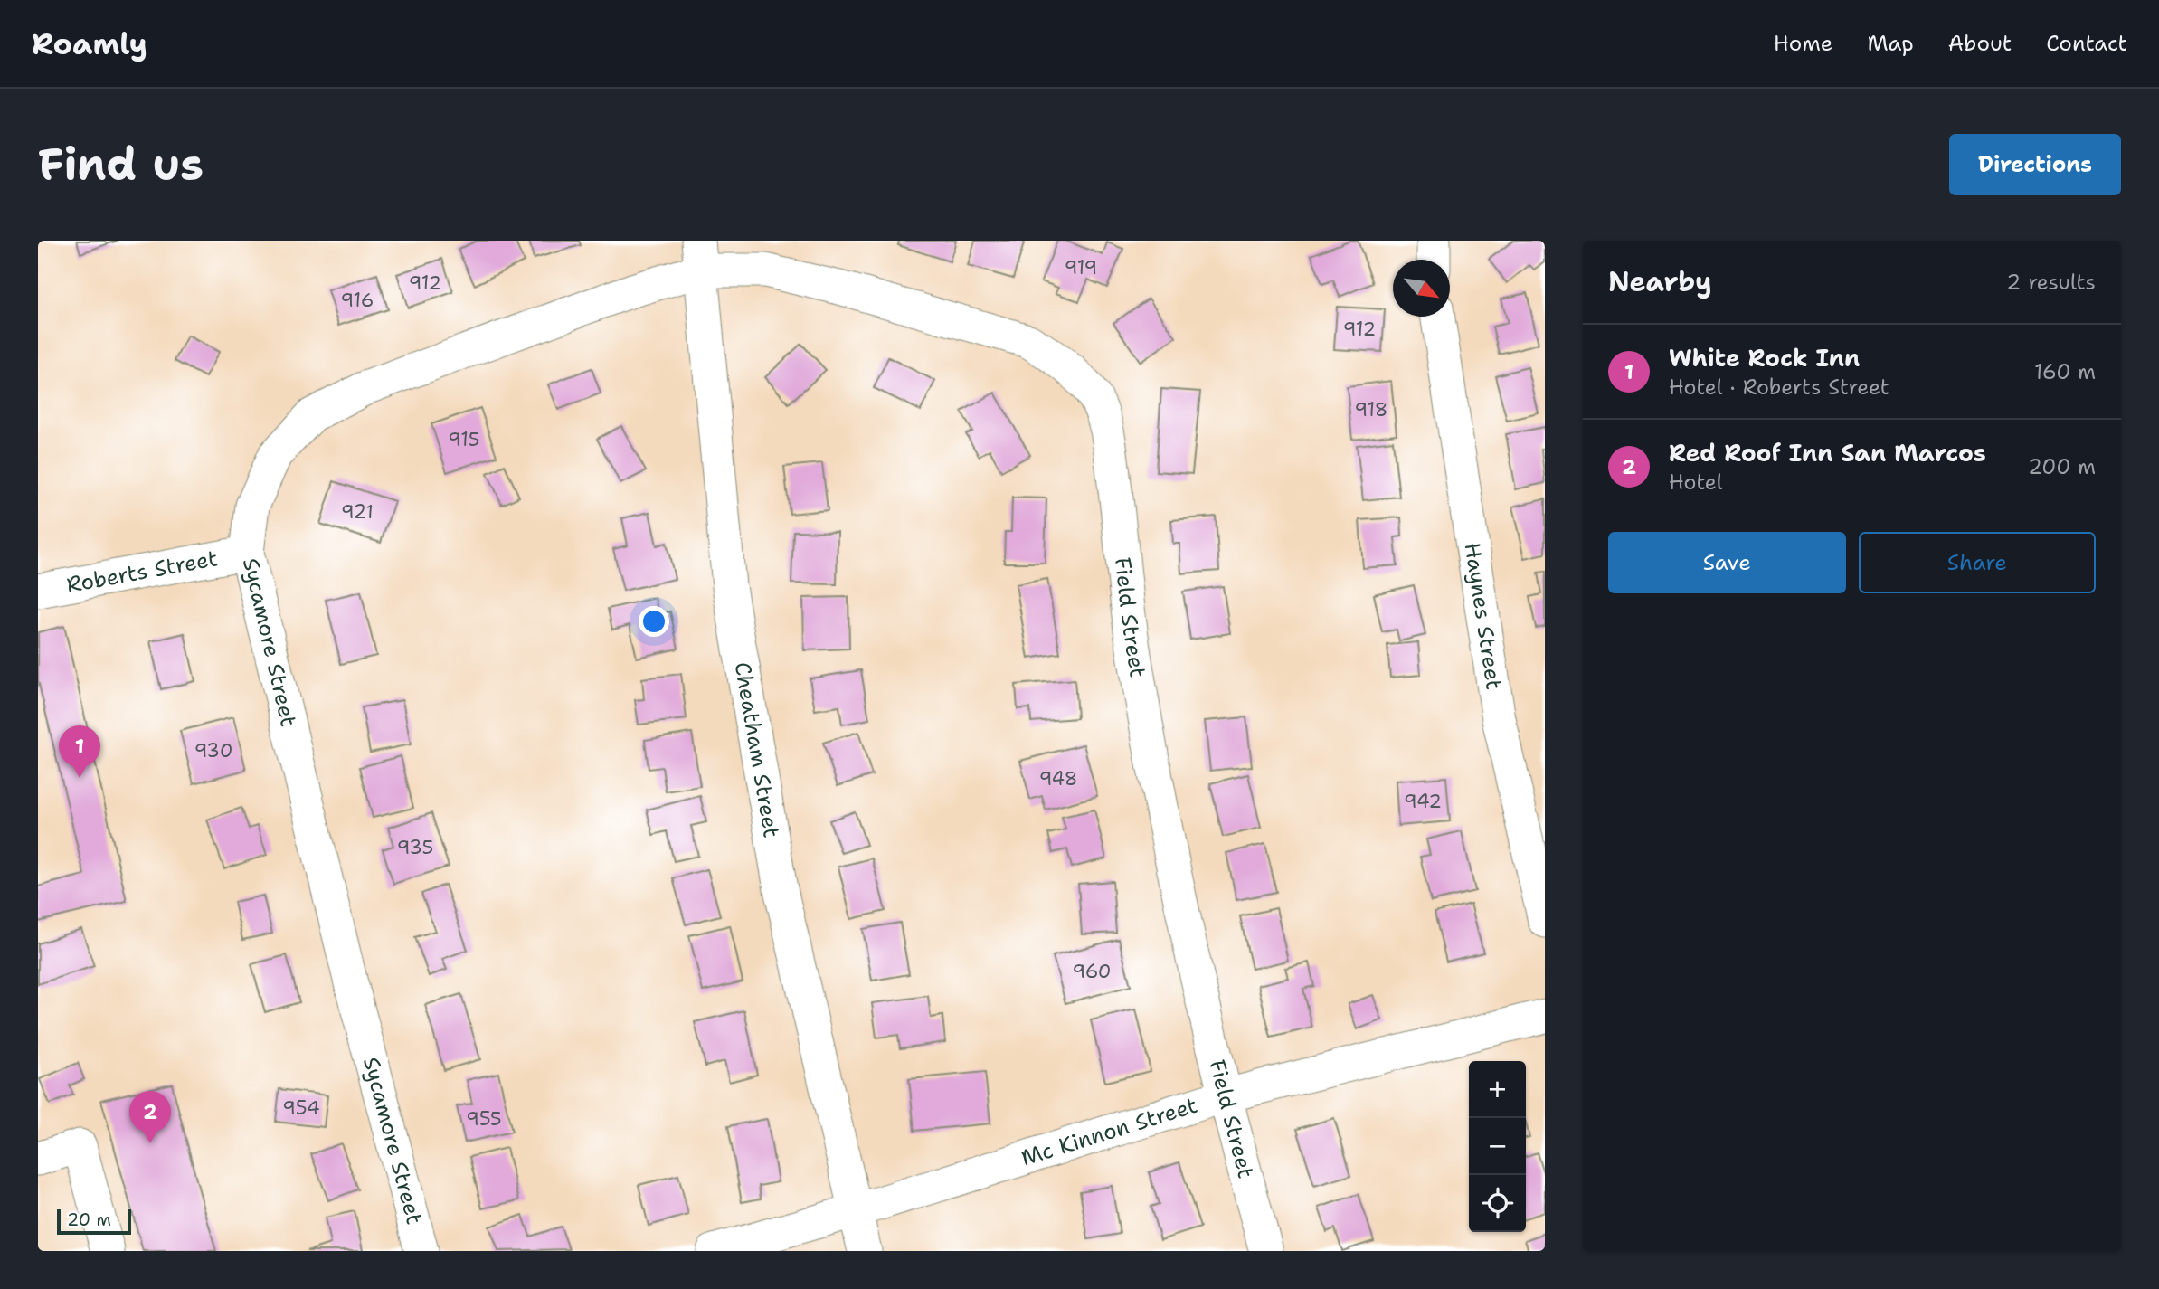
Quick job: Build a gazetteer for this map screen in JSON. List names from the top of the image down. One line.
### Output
{"streets":{"street":["Roberts Street","Haynes Street","Field Street","Sycamore Street","Cheatham Street","Mc Kinnon Street"]},"crossings":[["Roberts Street","Sycamore Street"],["Field Street","Sycamore Street"],["Field Street","Cheatham Street"],["Field Street","Mc Kinnon Street"],["Sycamore Street","Cheatham Street"],["Cheatham Street","Mc Kinnon Street"]],"house_numbers":["919","912","916","912","918","915","921","930","948","942","935","960","954","955"],"scale_bar":"20 m","north":"bottom right","page":{"header":"Roamly","nav":["Home","Map","About","Contact"],"buttons":["Directions",["Save","Share"]],"title":"Find us","heading":["Nearby","2 results"],"list":[{"mark":"1","name":"White Rock Inn","note":"Hotel · Roberts Street","value":"160 m"},{"mark":"2","name":"Red Roof Inn San Marcos","note":"Hotel","value":"200 m"}],"pins":["1","2"],"map_buttons":["+","−"],"scale":"20 m"}}
